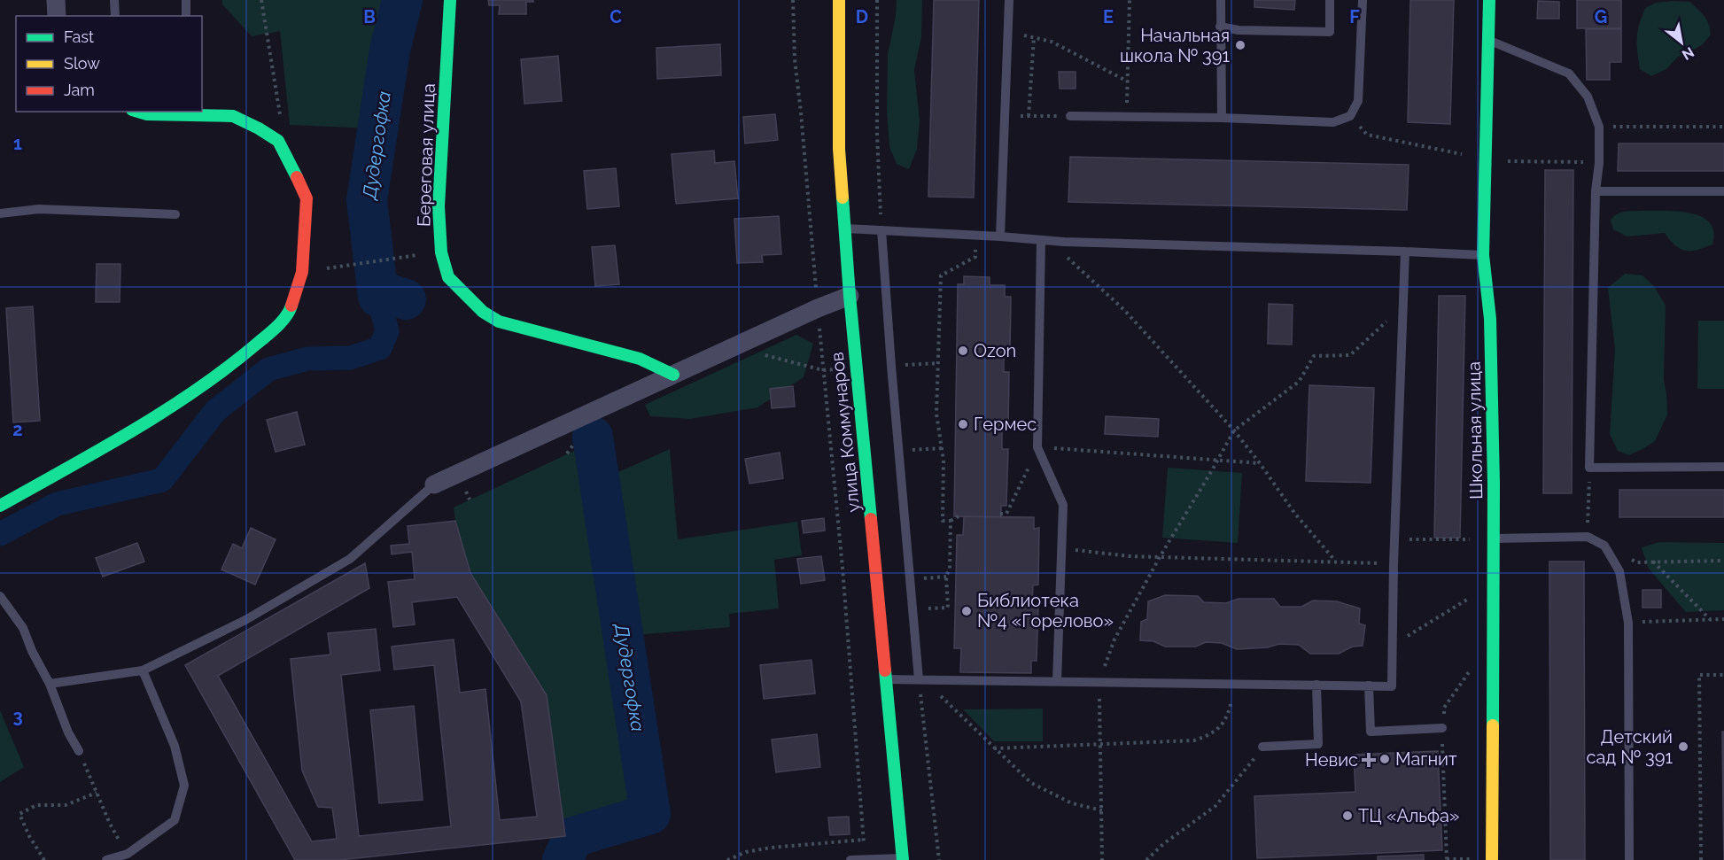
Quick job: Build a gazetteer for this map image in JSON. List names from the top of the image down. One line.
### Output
{"streets":{"street":["Береговая улица","Школьная улица","улица Коммунаров"]},"water":["Дудергофка"],"places":{"other":["Начальная школа № 391","Ozon","Гермес","Библиотека №4 «Горелово»","Детский сад № 391","Магнит","ТЦ «Альфа»"],"health":["Невис"]},"legend":["Fast","Slow","Jam"],"north":"bottom right","grid":{"columns":["B","C","D","E","F","G"],"rows":["1","2","3"]}}
